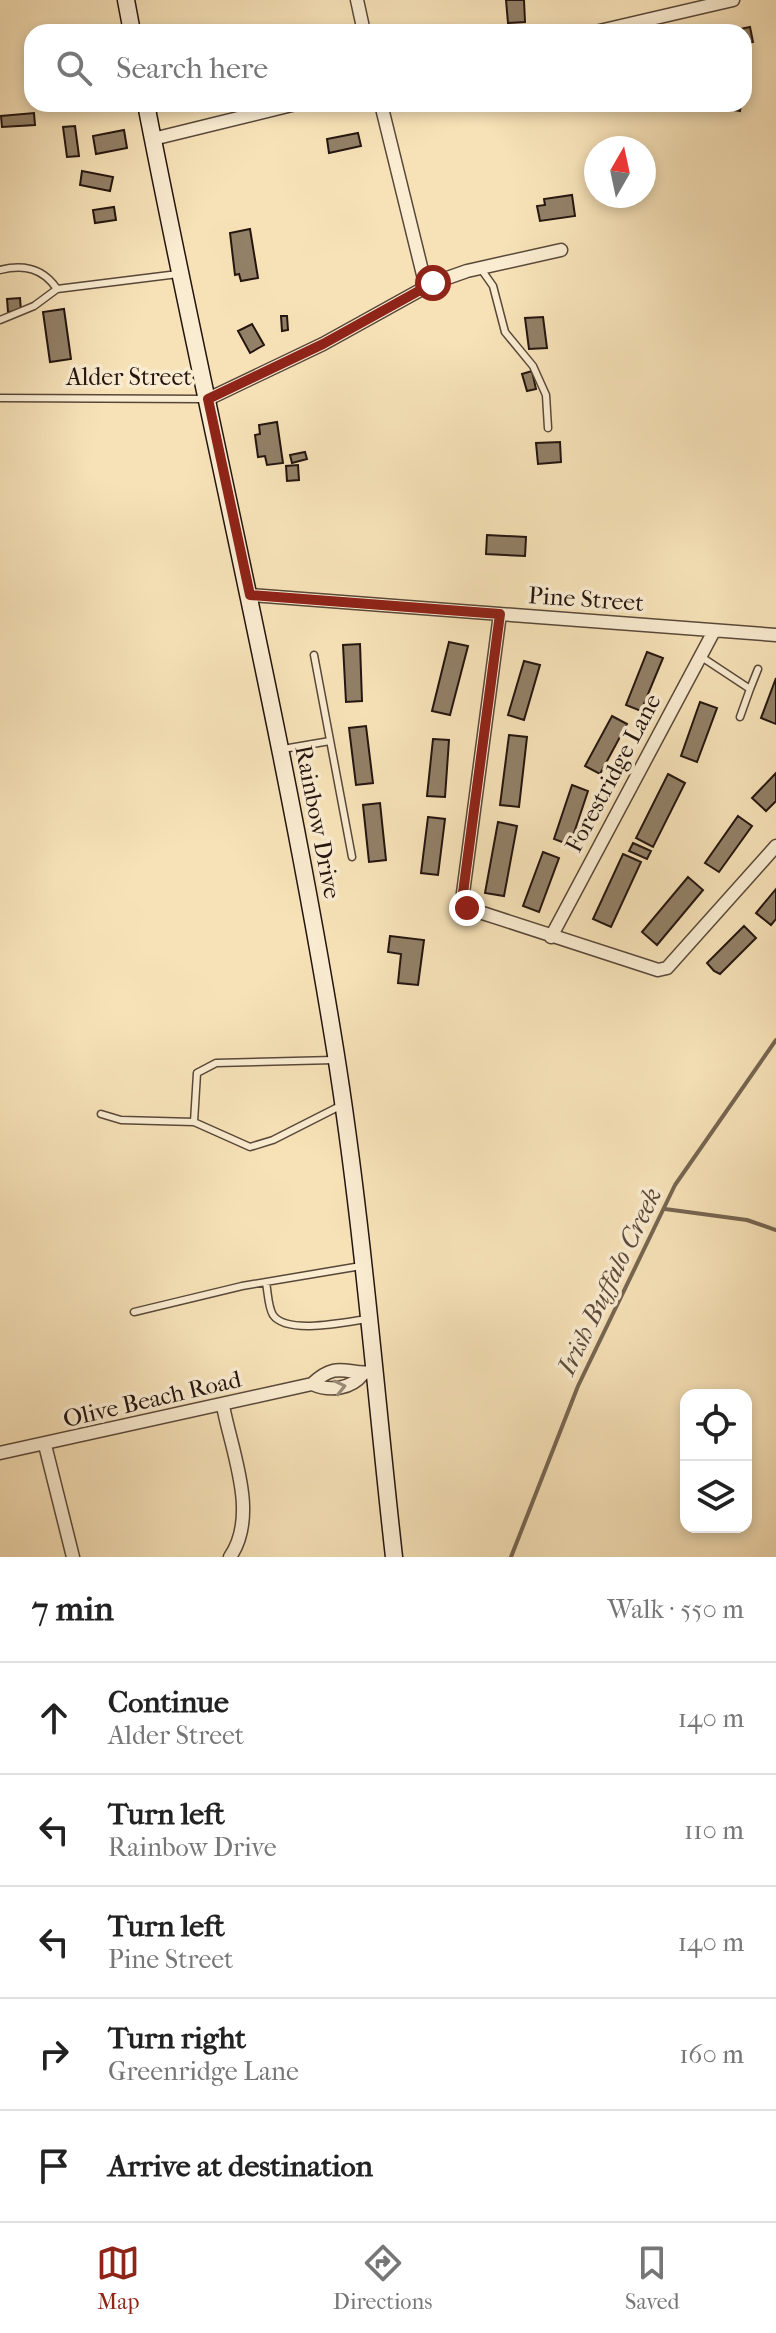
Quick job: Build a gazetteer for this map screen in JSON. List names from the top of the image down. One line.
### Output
{"streets":{"street":["Alder Street","Pine Street","Forestridge Lane","Rainbow Drive","Olive Beach Road"]},"crossings":[["Alder Street","Rainbow Drive"],["Pine Street","Forestridge Lane"],["Pine Street","Rainbow Drive"],["Rainbow Drive","Olive Beach Road"]],"water":["Irish Buffalo Creek"],"north":"top","page":{"search":"Search here","heading":["7 min","Walk · 550 m"],"list":[["Continue","Alder Street","140 m"],["Turn left","Rainbow Drive","110 m"],["Turn left","Pine Street","140 m"],["Turn right","Greenridge Lane","160 m"],"Arrive at destination"],"nav":["Map","Directions","Saved"]}}
